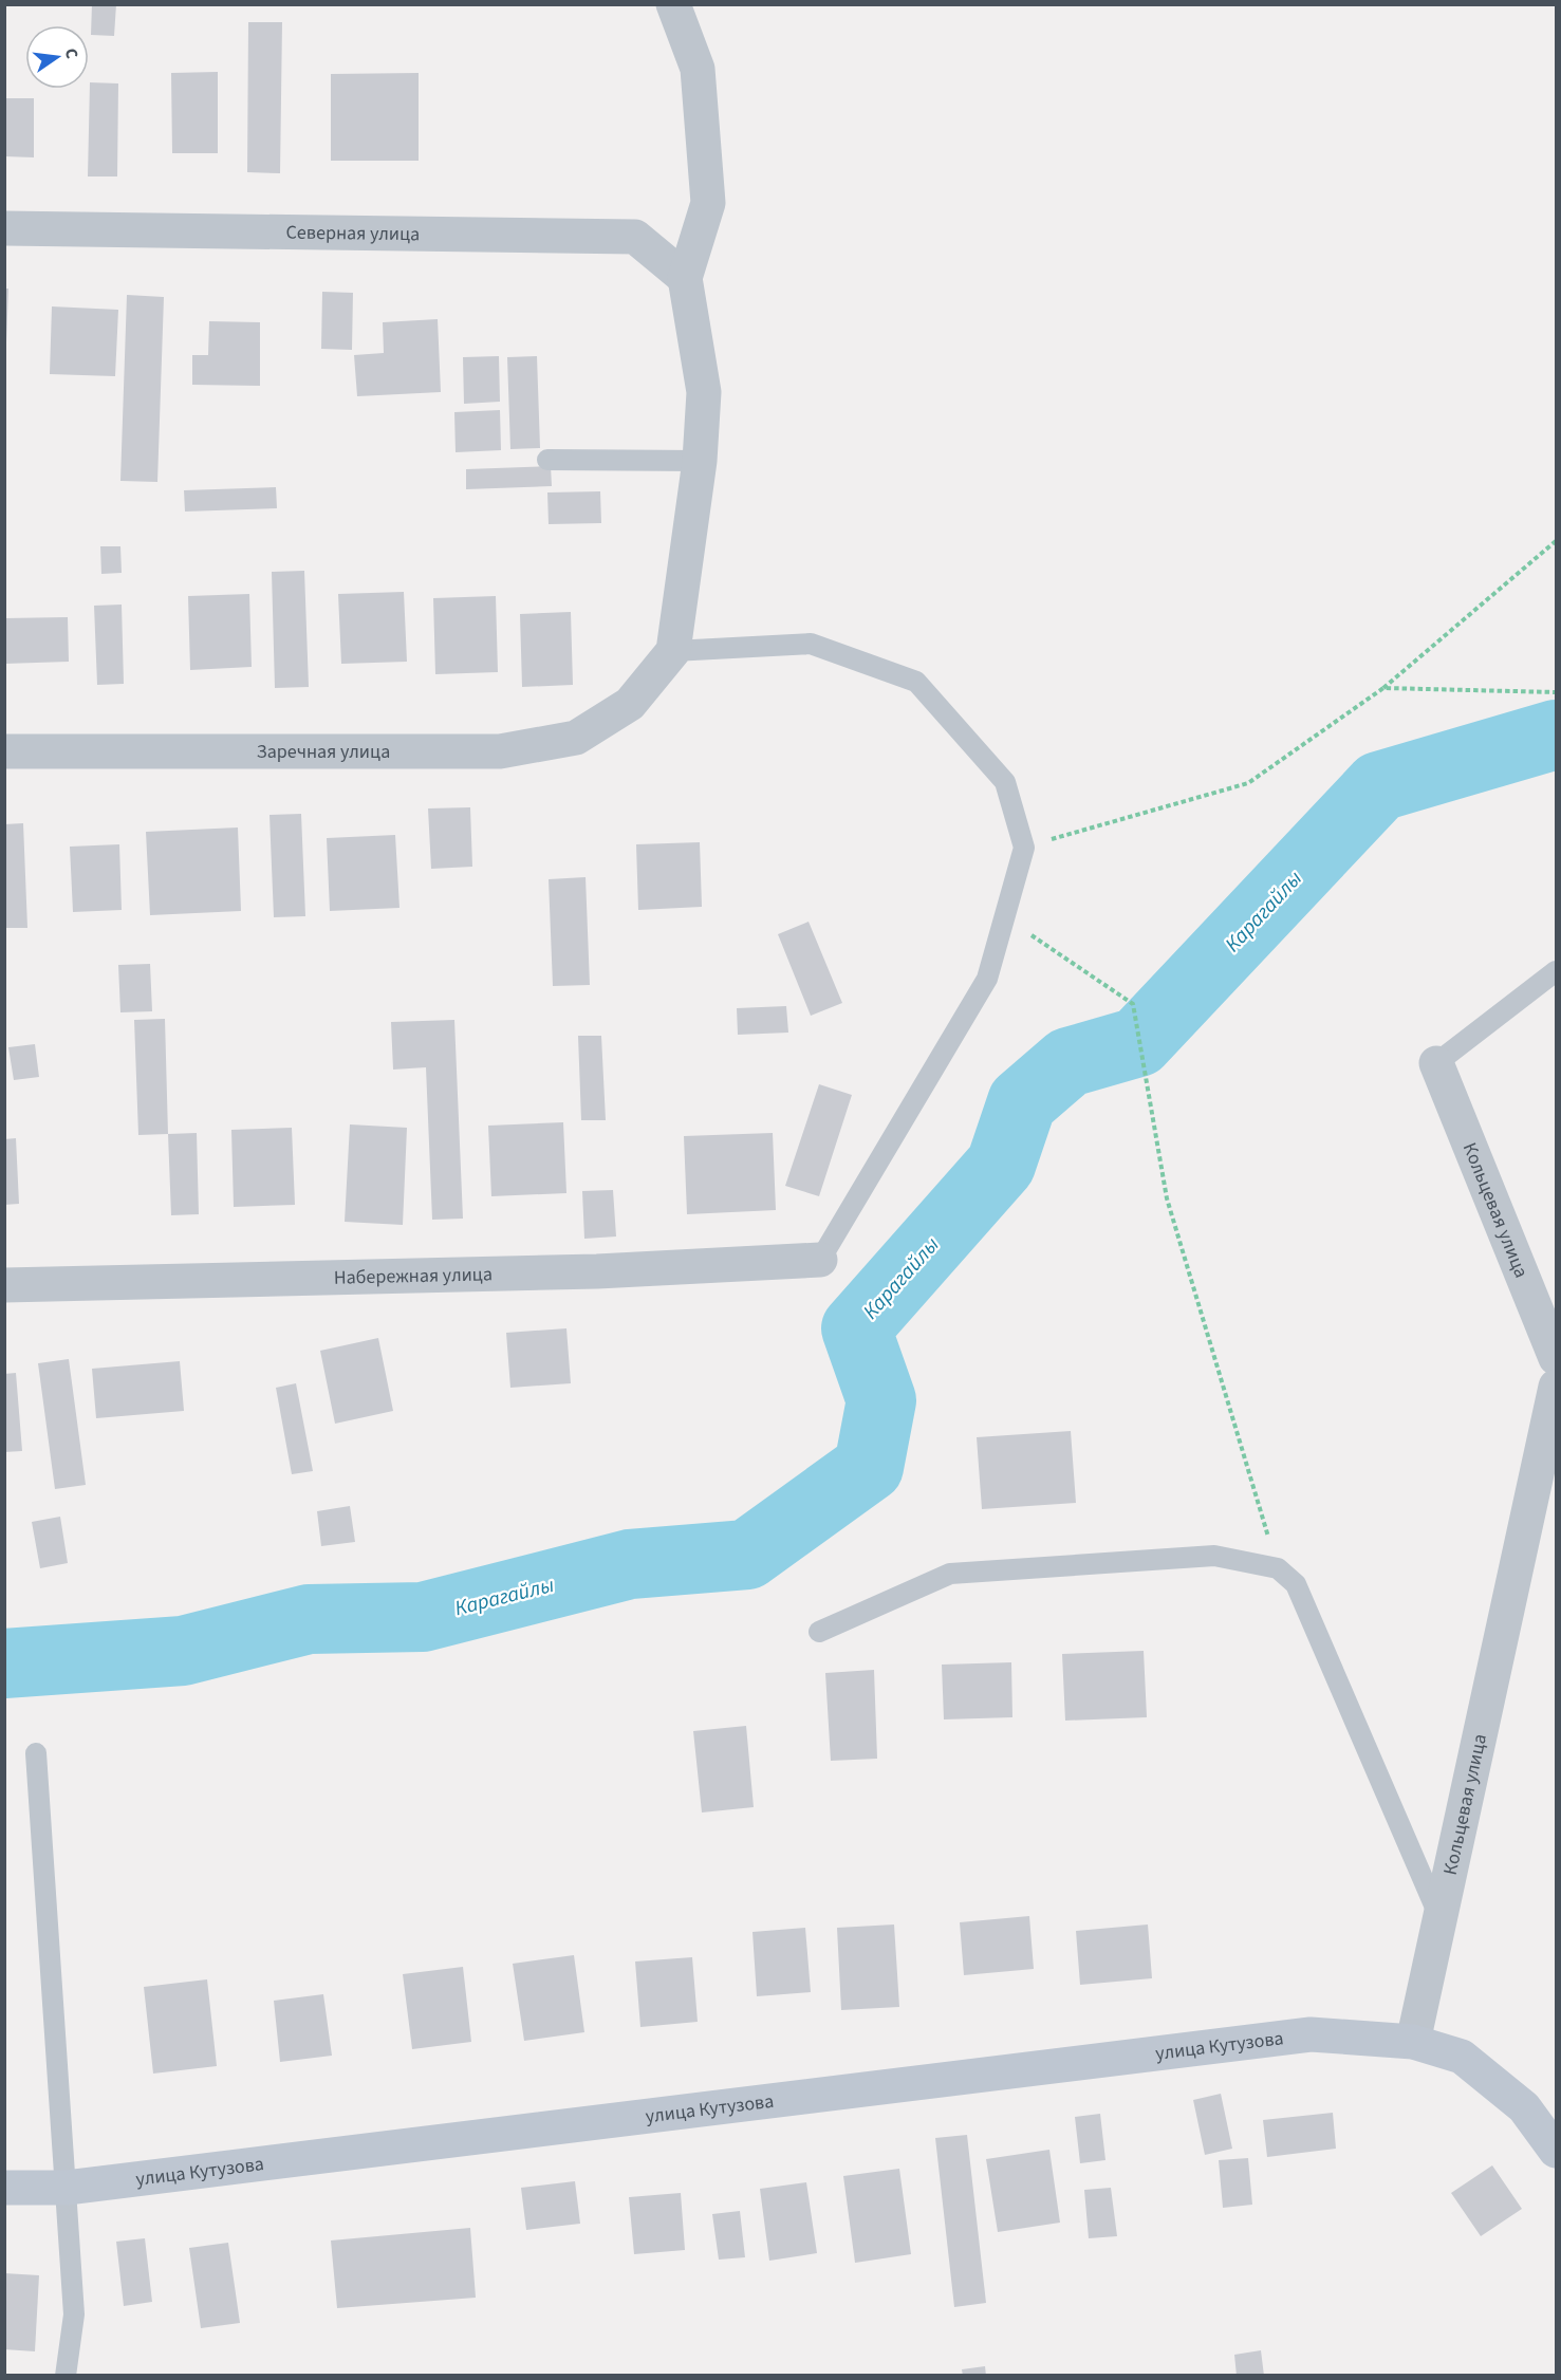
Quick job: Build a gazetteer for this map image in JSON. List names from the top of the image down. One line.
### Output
{"streets":{"main road":["улица Кутузова"],"street":["Северная улица","Заречная улица","Кольцевая улица","Набережная улица"]},"crossings":[["Кольцевая улица","улица Кутузова"]],"water":["Карагайлы"],"north":"right"}
